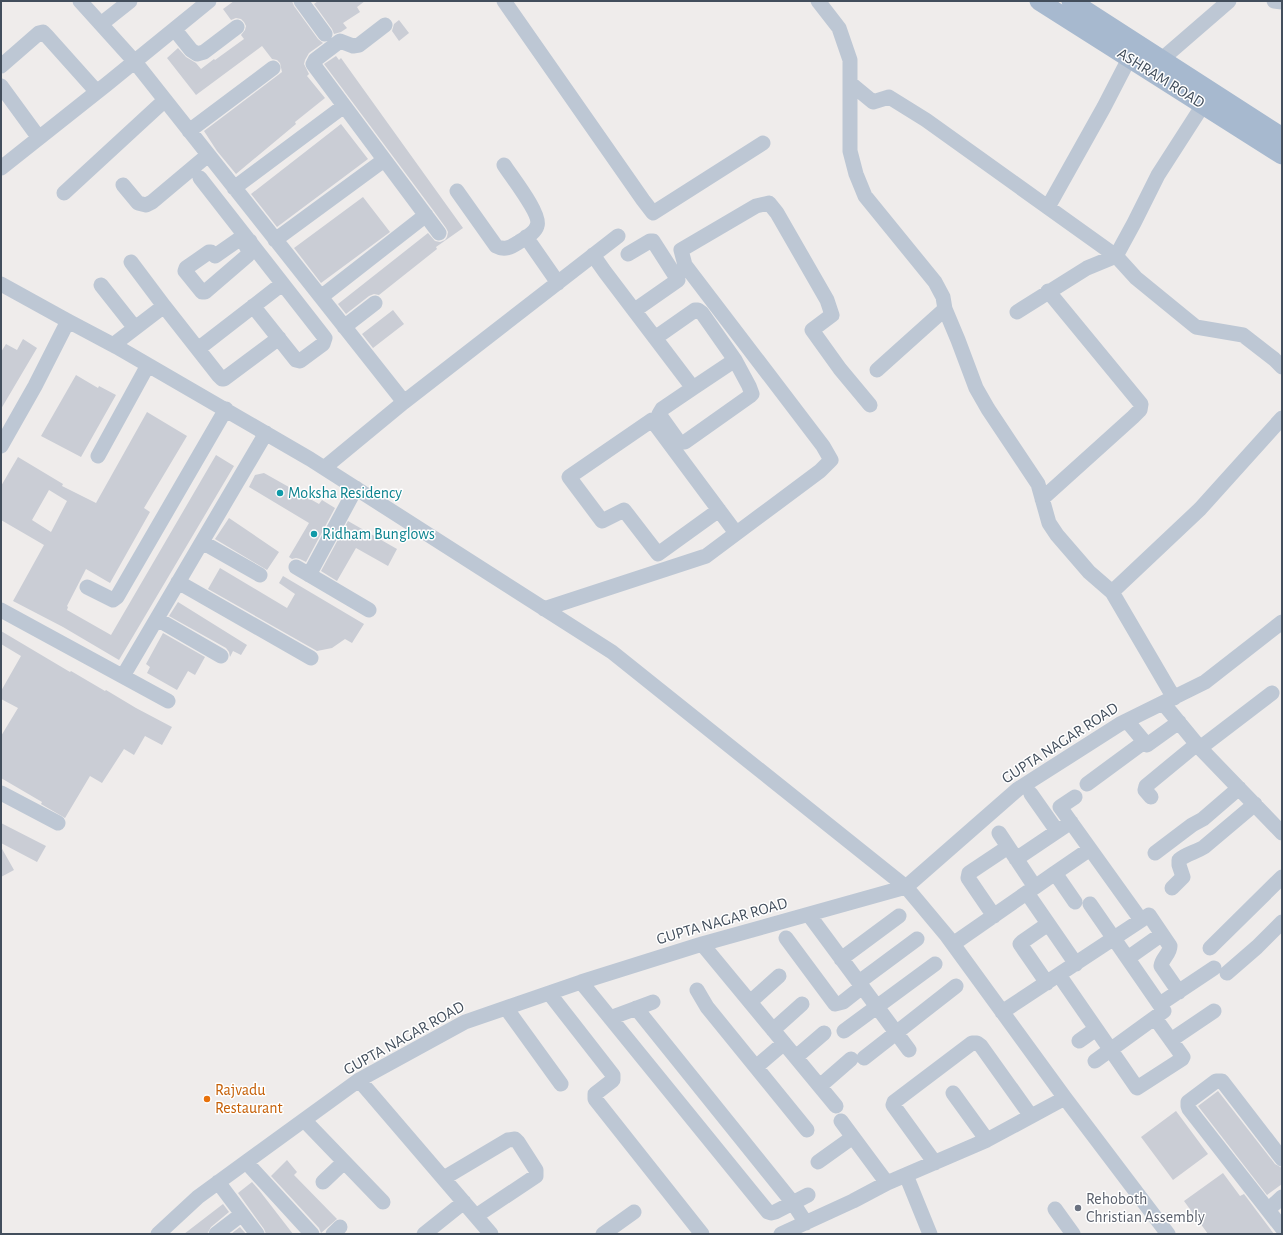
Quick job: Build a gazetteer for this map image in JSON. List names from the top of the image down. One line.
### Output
{"streets":{"main road":["ASHRAM ROAD"],"street":["GUPTA NAGAR ROAD"]},"places":["Moksha Residency","Ridham Bunglows","Rajvadu Restaurant","Rehoboth Christian Assembly"]}
